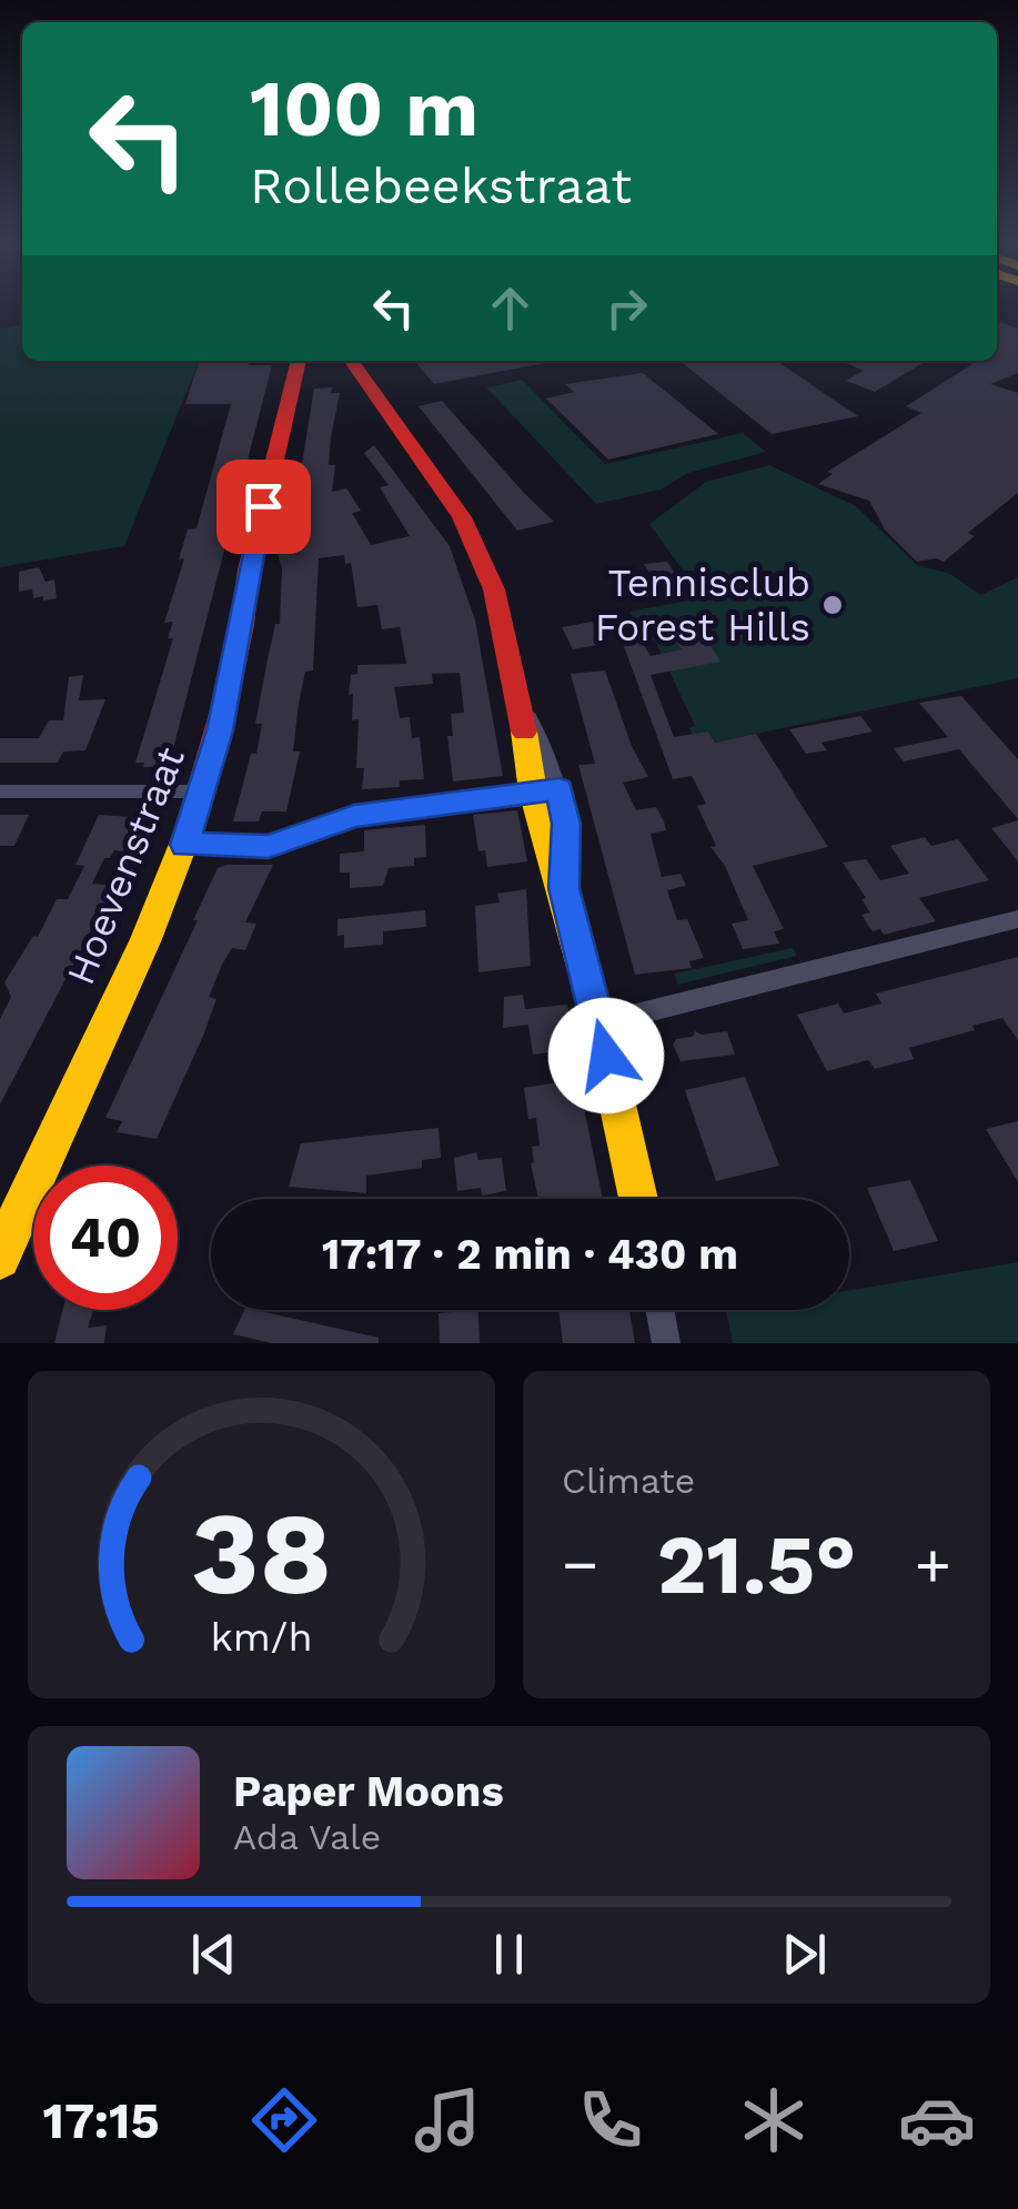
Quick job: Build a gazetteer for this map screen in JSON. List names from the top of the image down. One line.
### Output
{"streets":{"main road":["Hoevenstraat"]},"places":["Tennisclub Forest Hills"],"page":{"turn":["100 m","Rollebeekstraat"],"limit":"40","trip":"17:17 · 2 min · 430 m","tile":"Climate","heat":["−","21.5°","+"],"song":["Paper Moons","Ada Vale"],"tabs":"17:15","gauge":["38","km/h"]}}
